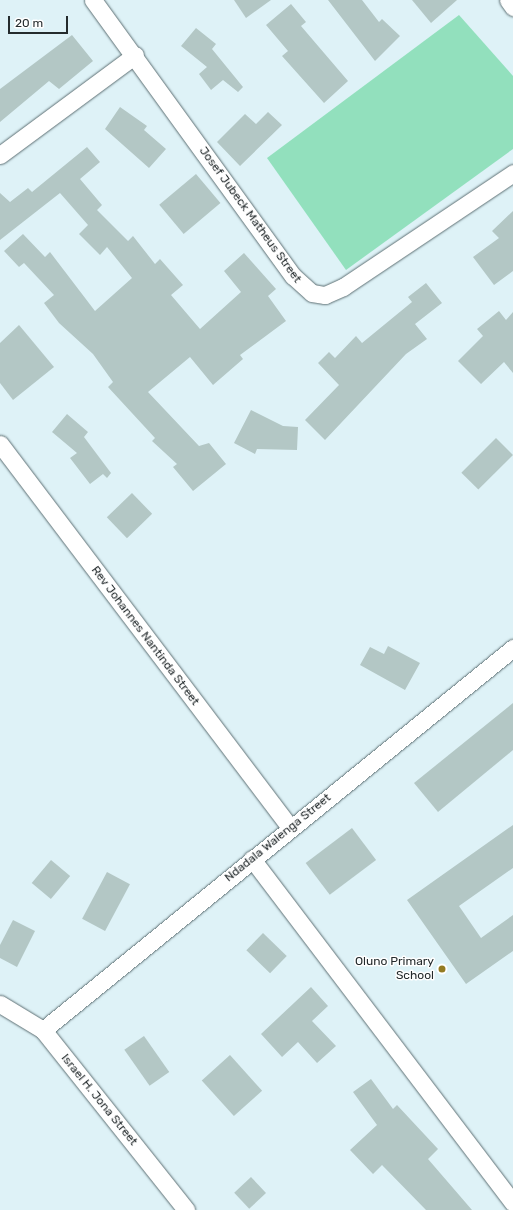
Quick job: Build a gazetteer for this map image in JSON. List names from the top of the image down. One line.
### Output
{"streets":{"street":["Josef Jubeck Matheus Street","Rev Johannes Nantinda Street","Ndadala Walenga Street","Israel H. Jona Street"]},"crossings":[["Rev Johannes Nantinda Street","Ndadala Walenga Street"],["Ndadala Walenga Street","Israel H. Jona Street"]],"places":["Oluno Primary School"],"scale_bar":"20 m"}
